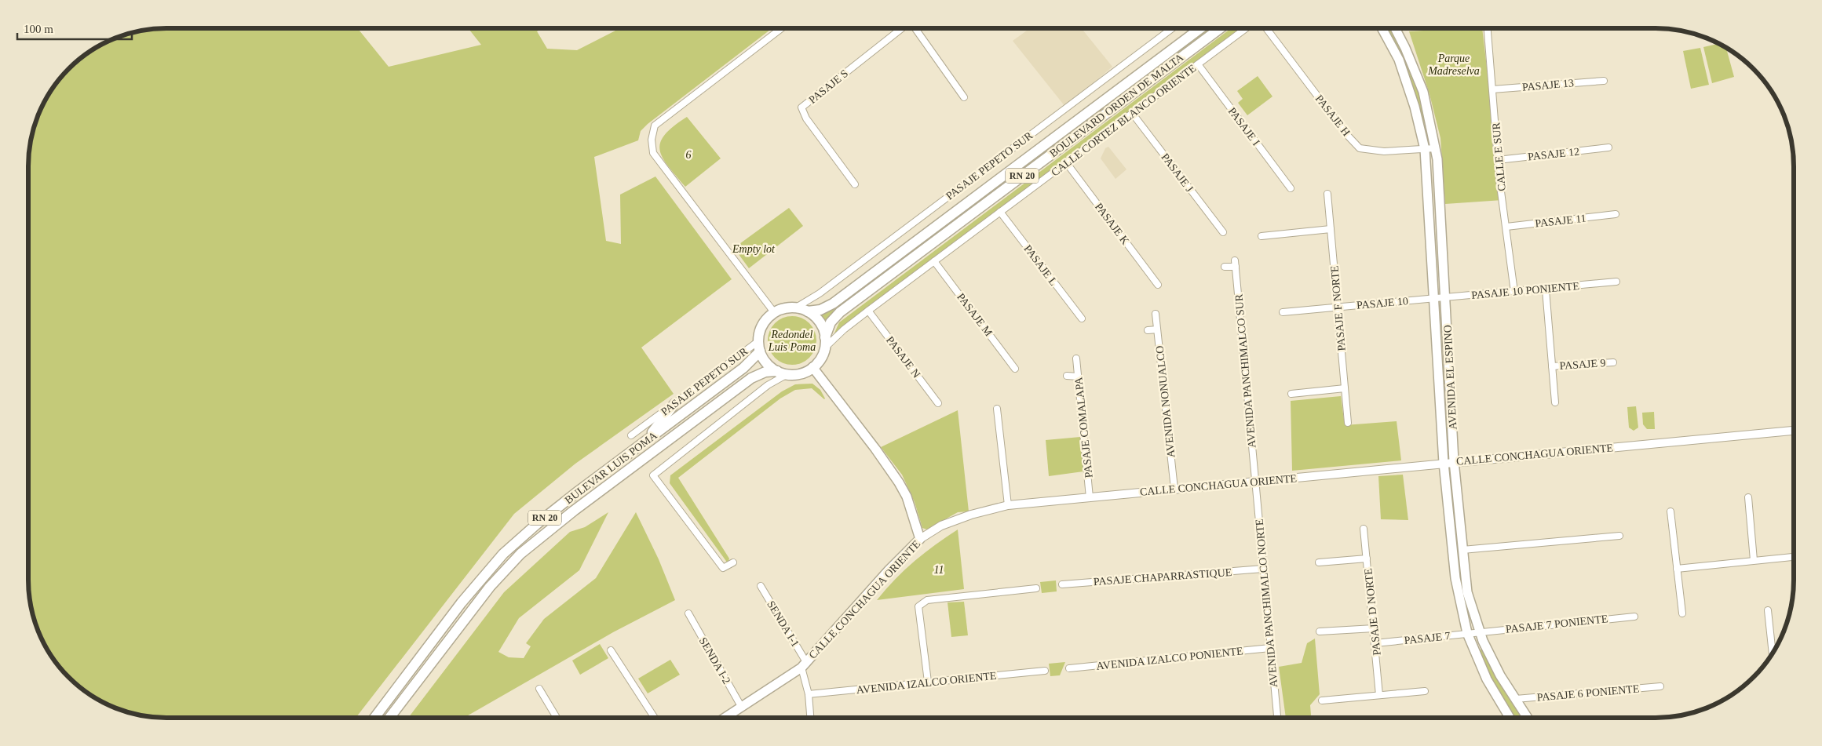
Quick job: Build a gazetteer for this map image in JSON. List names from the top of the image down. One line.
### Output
{"streets":{"highway":["BOULEVARD ORDEN DE MALTA","RN 20","BULEVAR LUIS POMA"],"main road":["AVENIDA EL ESPINO","CALLE CONCHAGUA ORIENTE"],"street":["PASAJE 13","PASAJE S","PASAJE H","CALLE CORTEZ BLANCO ORIENTE","PASAJE I","PASAJE 12","CALLE E SUR","PASAJE PEPETO SUR","PASAJE J","PASAJE 11","PASAJE K","PASAJE L","PASAJE 10 PONIENTE","PASAJE 10","PASAJE F NORTE","PASAJE M","PASAJE N","PASAJE 9","AVENIDA PANCHIMALCO SUR","AVENIDA NONUALCO","PASAJE COMALAPA","PASAJE CHAPARRASTIQUE","AVENIDA PANCHIMALCO NORTE","PASAJE D NORTE","SENDA I-1","PASAJE 7 PONIENTE","PASAJE 7","AVENIDA IZALCO PONIENTE","SENDA I-2","AVENIDA IZALCO ORIENTE","PASAJE 6 PONIENTE"]},"crossings":[["PASAJE 13","CALLE E SUR"],["BOULEVARD ORDEN DE MALTA","CALLE CORTEZ BLANCO ORIENTE"],["BOULEVARD ORDEN DE MALTA","PASAJE PEPETO SUR"],["BOULEVARD ORDEN DE MALTA","RN 20"],["BOULEVARD ORDEN DE MALTA","BULEVAR LUIS POMA"],["PASAJE H","AVENIDA EL ESPINO"],["CALLE CORTEZ BLANCO ORIENTE","PASAJE I"],["CALLE CORTEZ BLANCO ORIENTE","PASAJE PEPETO SUR"],["CALLE CORTEZ BLANCO ORIENTE","PASAJE J"],["CALLE CORTEZ BLANCO ORIENTE","RN 20"],["CALLE CORTEZ BLANCO ORIENTE","PASAJE K"],["CALLE CORTEZ BLANCO ORIENTE","PASAJE L"],["CALLE CORTEZ BLANCO ORIENTE","PASAJE M"],["CALLE CORTEZ BLANCO ORIENTE","PASAJE N"],["CALLE CORTEZ BLANCO ORIENTE","BULEVAR LUIS POMA"],["PASAJE 12","CALLE E SUR"],["CALLE E SUR","PASAJE 11"],["CALLE E SUR","PASAJE 10 PONIENTE"],["PASAJE PEPETO SUR","RN 20"],["PASAJE PEPETO SUR","BULEVAR LUIS POMA"],["RN 20","BULEVAR LUIS POMA"],["PASAJE 10 PONIENTE","PASAJE 10"],["PASAJE 10 PONIENTE","AVENIDA EL ESPINO"],["PASAJE 10","PASAJE F NORTE"],["PASAJE 10","AVENIDA EL ESPINO"],["AVENIDA PANCHIMALCO SUR","CALLE CONCHAGUA ORIENTE"],["AVENIDA PANCHIMALCO SUR","AVENIDA PANCHIMALCO NORTE"],["AVENIDA EL ESPINO","CALLE CONCHAGUA ORIENTE"],["AVENIDA EL ESPINO","PASAJE 7 PONIENTE"],["AVENIDA EL ESPINO","PASAJE 7"],["AVENIDA EL ESPINO","PASAJE 6 PONIENTE"],["AVENIDA NONUALCO","CALLE CONCHAGUA ORIENTE"],["PASAJE COMALAPA","CALLE CONCHAGUA ORIENTE"],["CALLE CONCHAGUA ORIENTE","AVENIDA PANCHIMALCO NORTE"],["CALLE CONCHAGUA ORIENTE","SENDA I-1"],["CALLE CONCHAGUA ORIENTE","SENDA I-2"],["PASAJE CHAPARRASTIQUE","AVENIDA PANCHIMALCO NORTE"],["AVENIDA PANCHIMALCO NORTE","AVENIDA IZALCO PONIENTE"],["PASAJE D NORTE","PASAJE 7"],["SENDA I-1","AVENIDA IZALCO ORIENTE"],["PASAJE 7 PONIENTE","PASAJE 7"]],"parks":["Parque Madreselva","6","Empty lot","Redondel Luis Poma","11"],"scale_bar":"100 m"}
